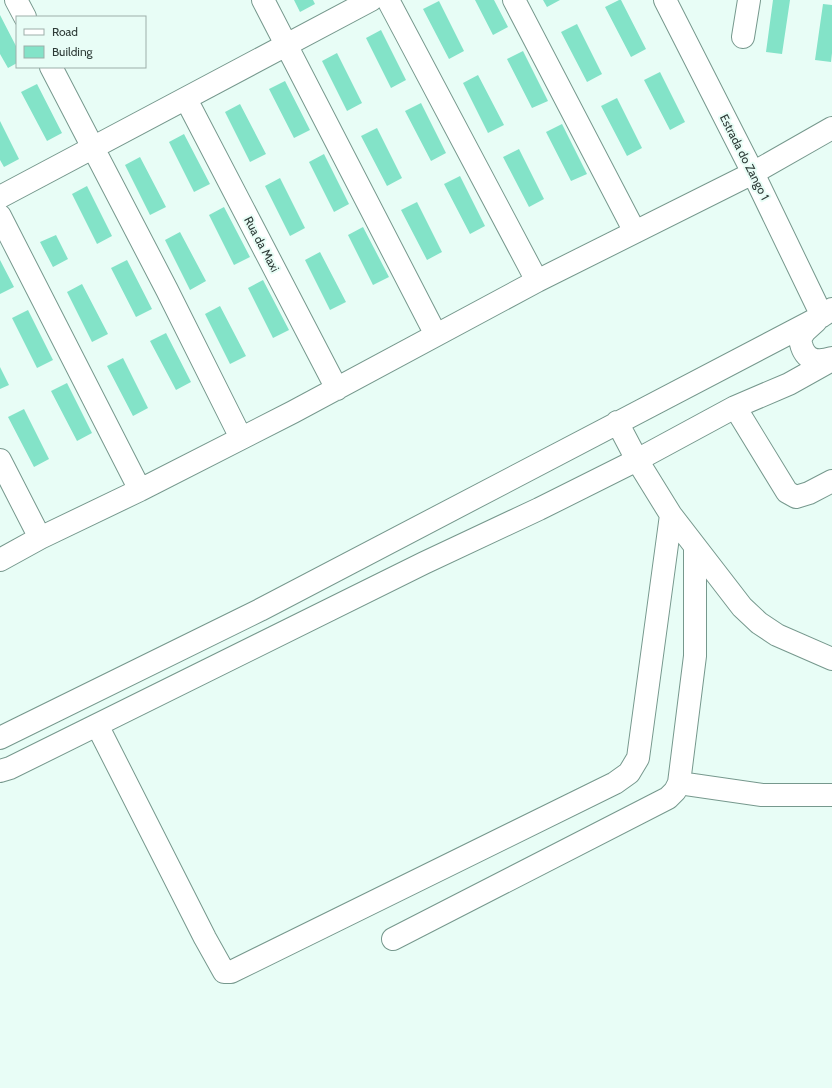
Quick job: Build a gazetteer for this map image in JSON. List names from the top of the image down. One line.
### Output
{"streets":{"street":["Estrada do Zango 1","Rua da Maxi"]},"legend":["Road","Building"]}
